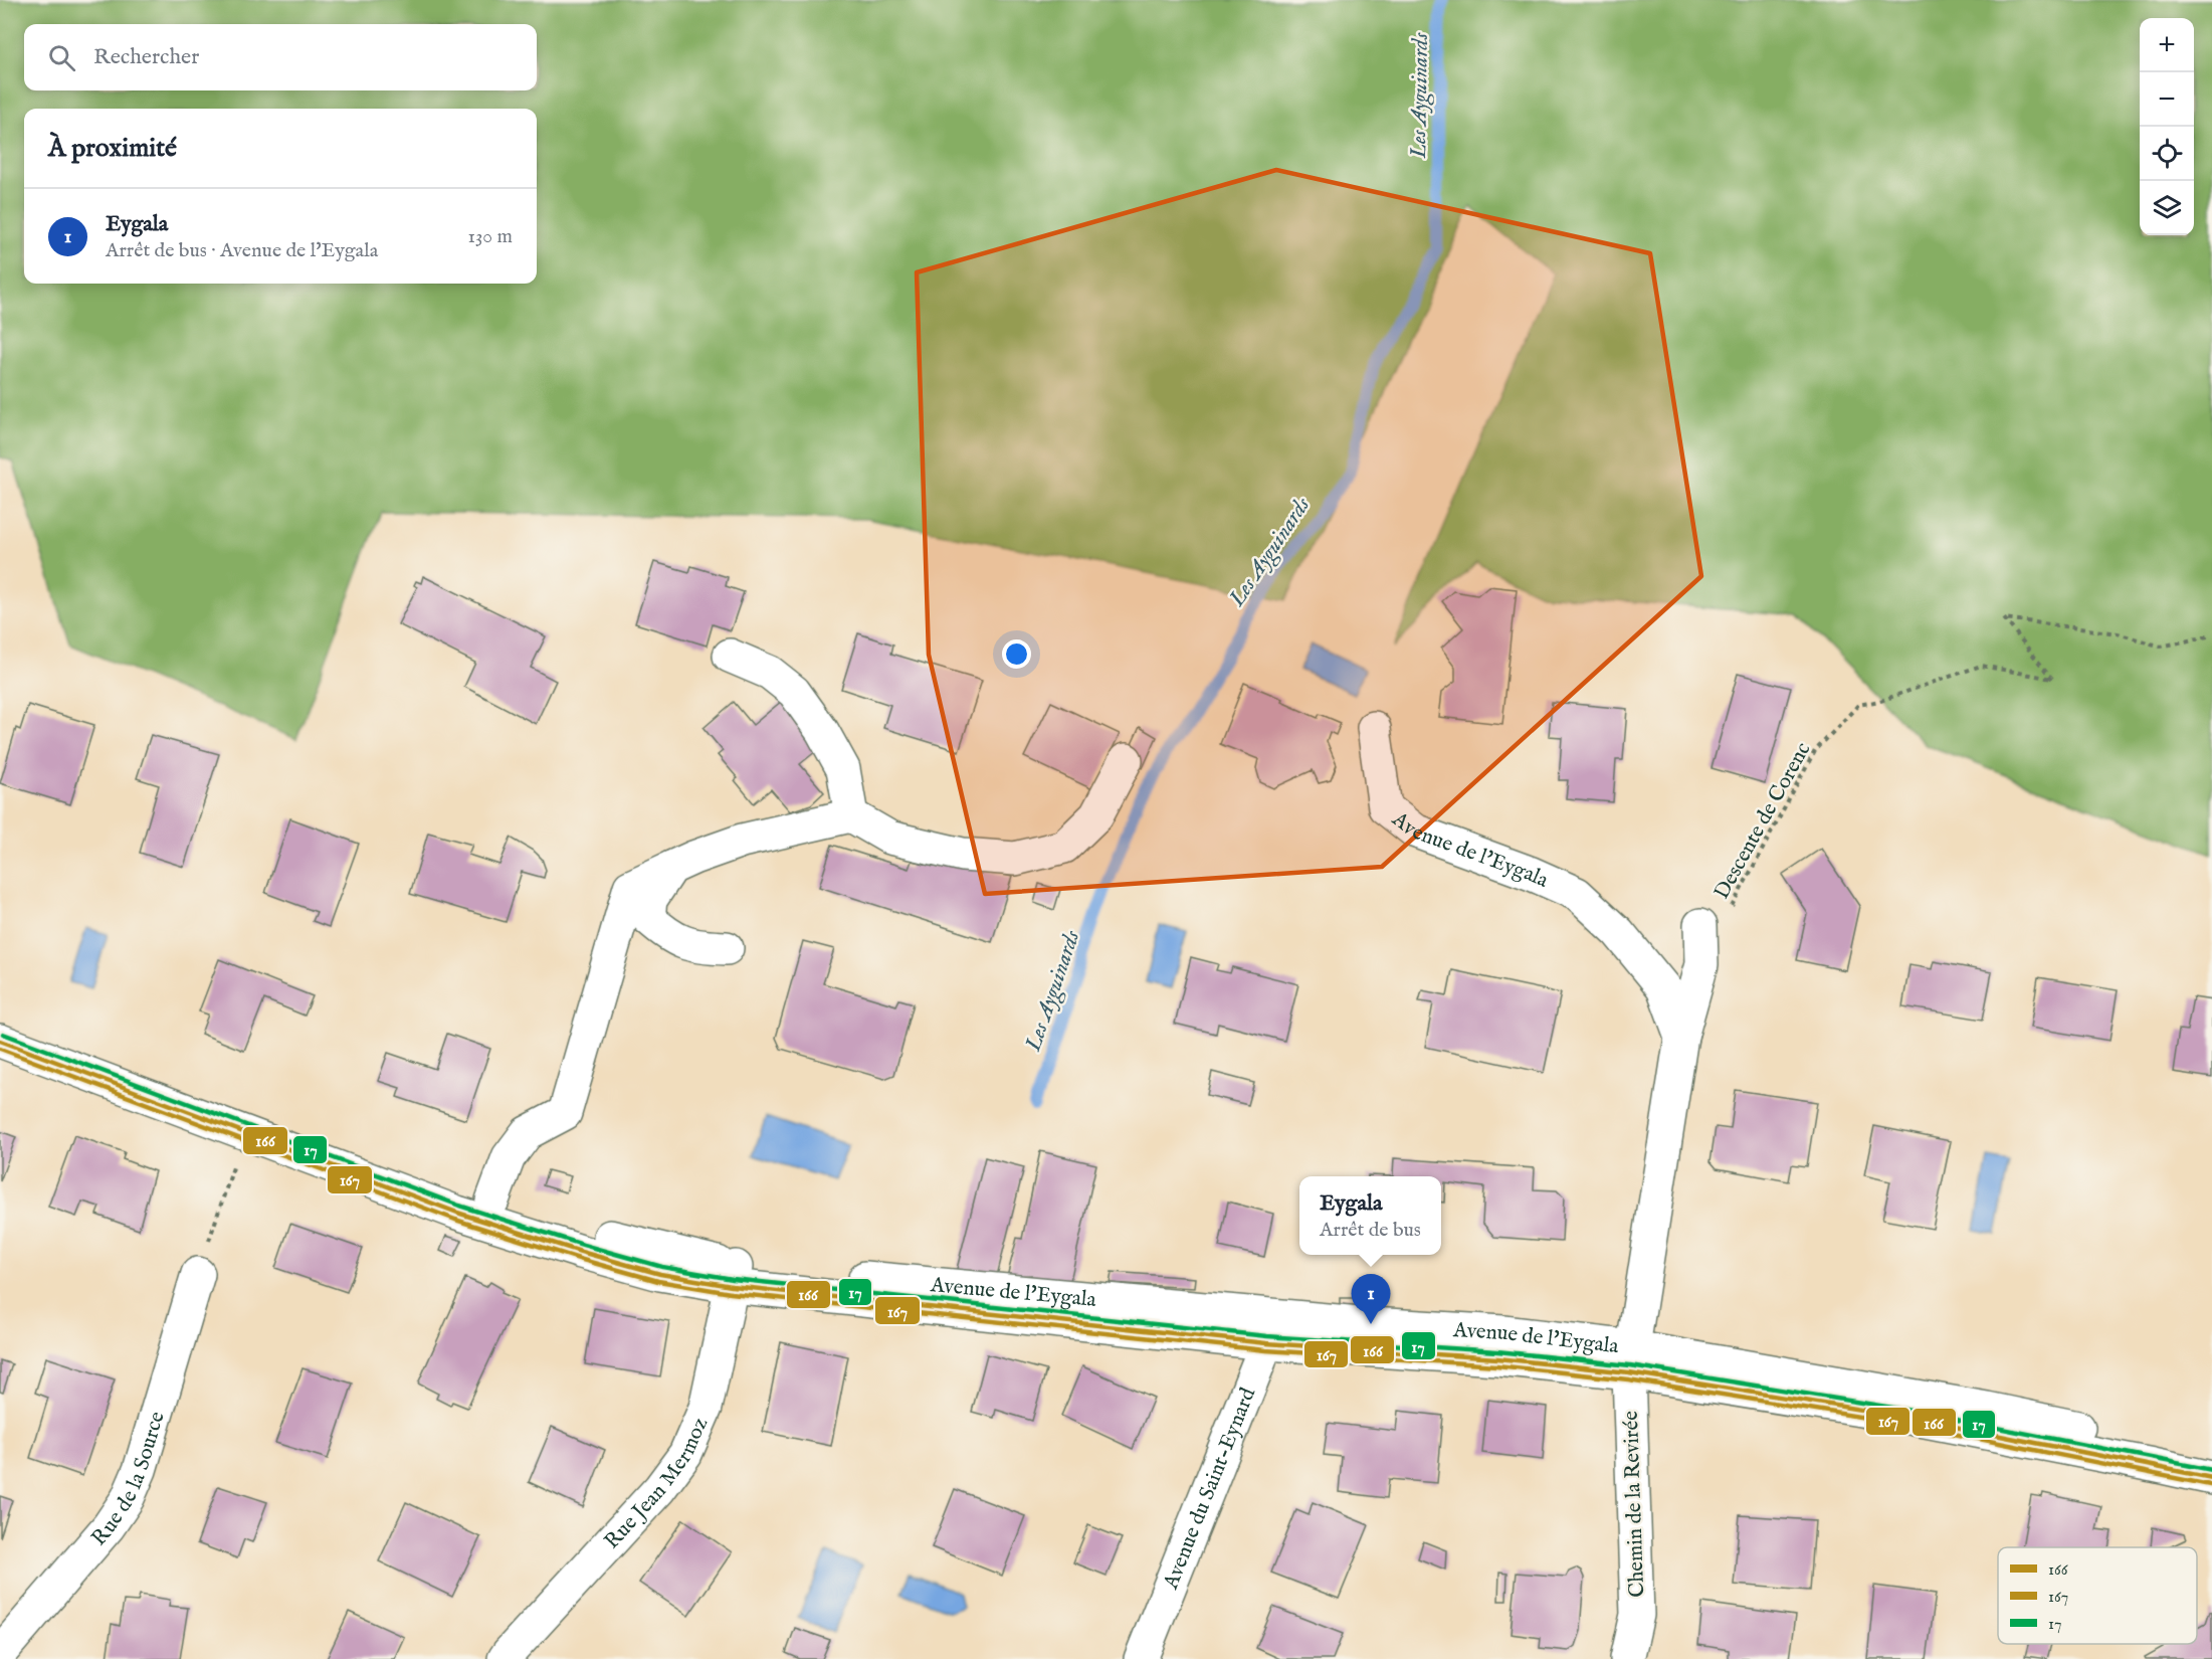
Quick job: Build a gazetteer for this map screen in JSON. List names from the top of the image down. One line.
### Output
{"streets":{"street":["Avenue de l'Eygala","Rue de la Source","Rue Jean Mermoz","Avenue du Saint-Eynard","Chemin de la Revirée"],"path":["Descente de Corenc"]},"crossings":[["Avenue de l'Eygala","Rue Jean Mermoz"],["Avenue de l'Eygala","Avenue du Saint-Eynard"],["Avenue de l'Eygala","Chemin de la Revirée"]],"water":["Les Ayguinards"],"lines":["transit line 17","transit line 166","transit line 167"],"legend":["166","167","17"],"page":{"map_buttons":["+","−"],"search":"Rechercher","heading":"À proximité","list":[{"mark":"1","name":"Eygala","note":"Arrêt de bus · Avenue de l'Eygala","value":"130 m"}],"popup":["Eygala","Arrêt de bus"],"pins":"1"}}
